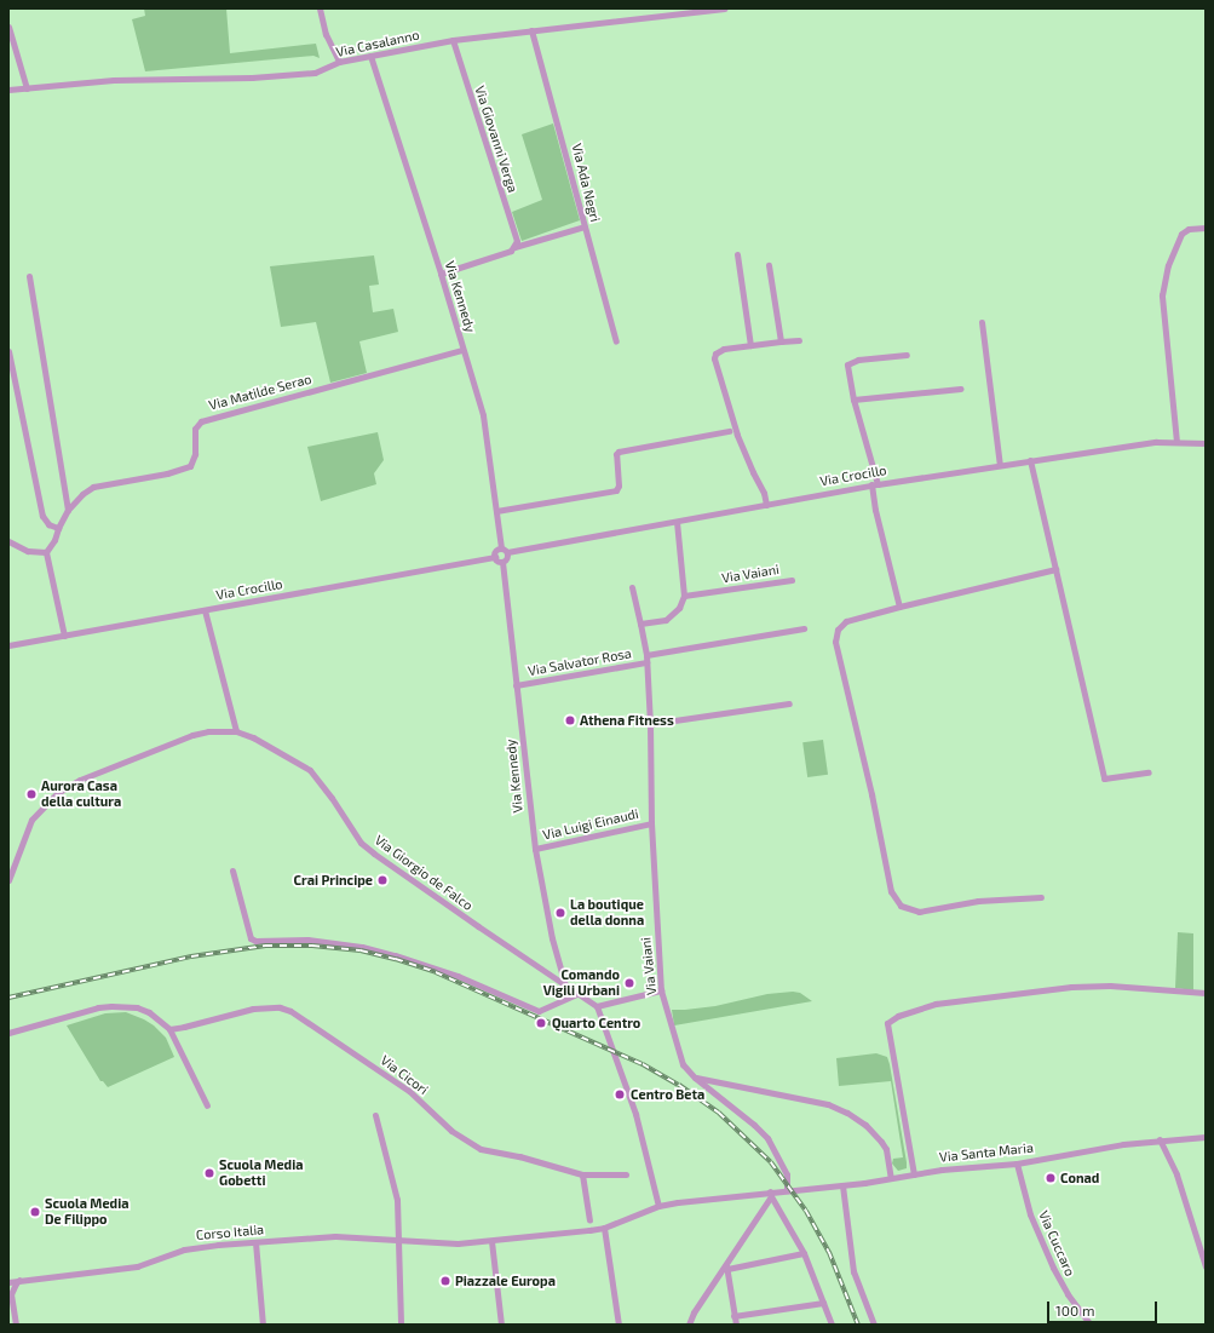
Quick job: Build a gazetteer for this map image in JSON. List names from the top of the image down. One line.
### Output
{"streets":{"street":["Via Casalanno","Via Giovanni Verga","Via Ada Negri","Via Kennedy","Via Matilde Serao","Via Crocillo","Via Vaiani","Via Salvator Rosa","Via Luigi Einaudi","Via Giorgio de Falco","Via Cicori","Via Santa Maria","Corso Italia","Via Cuccaro"]},"crossings":[["Via Casalanno","Via Giovanni Verga"],["Via Casalanno","Via Ada Negri"],["Via Casalanno","Via Kennedy"],["Via Kennedy","Via Matilde Serao"],["Via Kennedy","Via Crocillo"],["Via Kennedy","Via Salvator Rosa"],["Via Kennedy","Via Luigi Einaudi"],["Via Kennedy","Via Giorgio de Falco"],["Via Vaiani","Via Salvator Rosa"],["Via Vaiani","Via Luigi Einaudi"],["Via Vaiani","Via Santa Maria"],["Via Santa Maria","Corso Italia"],["Via Santa Maria","Via Cuccaro"]],"places":["Athena Fitness","Aurora Casa della cultura","Crai Principe","La boutique della donna","Comando Vigili Urbani","Quarto Centro","Centro Beta","Scuola Media Gobetti","Conad","Scuola Media De Filippo","Piazzale Europa"],"scale_bar":"100 m"}
